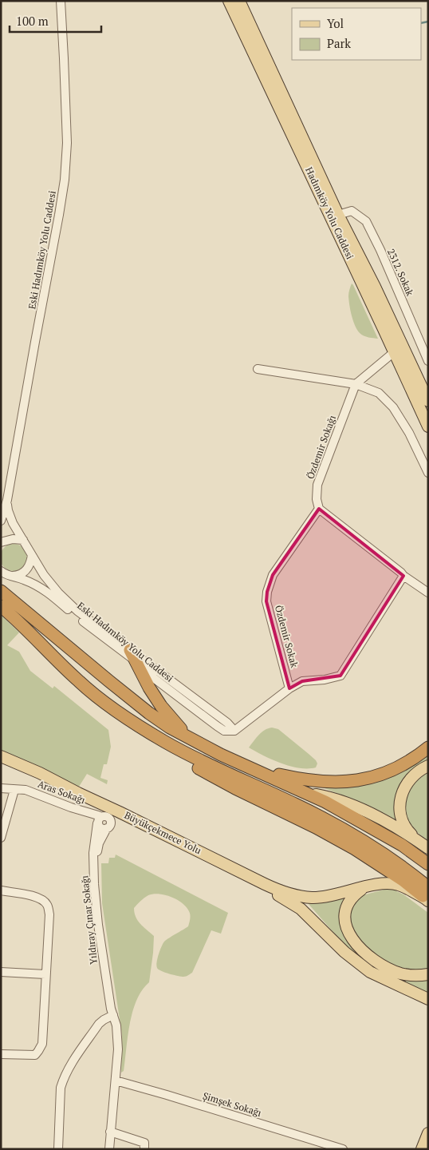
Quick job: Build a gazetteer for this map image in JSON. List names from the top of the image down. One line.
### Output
{"streets":{"main road":["Hadımköy Yolu Caddesi","Büyükçekmece Yolu"],"street":["Eski Hadımköy Yolu Caddesi","2312. Sokak","Özdemir Sokağı","Özdemir Sokak","Aras Sokağı","Yıldıray Çınar Sokağı","Şimşek Sokağı"]},"crossings":[["Hadımköy Yolu Caddesi","2312. Sokak"],["Hadımköy Yolu Caddesi","Özdemir Sokağı"],["Özdemir Sokağı","Özdemir Sokak"],["Aras Sokağı","Yıldıray Çınar Sokağı"],["Büyükçekmece Yolu","Yıldıray Çınar Sokağı"],["Yıldıray Çınar Sokağı","Şimşek Sokağı"]],"legend":["Yol","Park"],"scale_bar":"100 m"}
